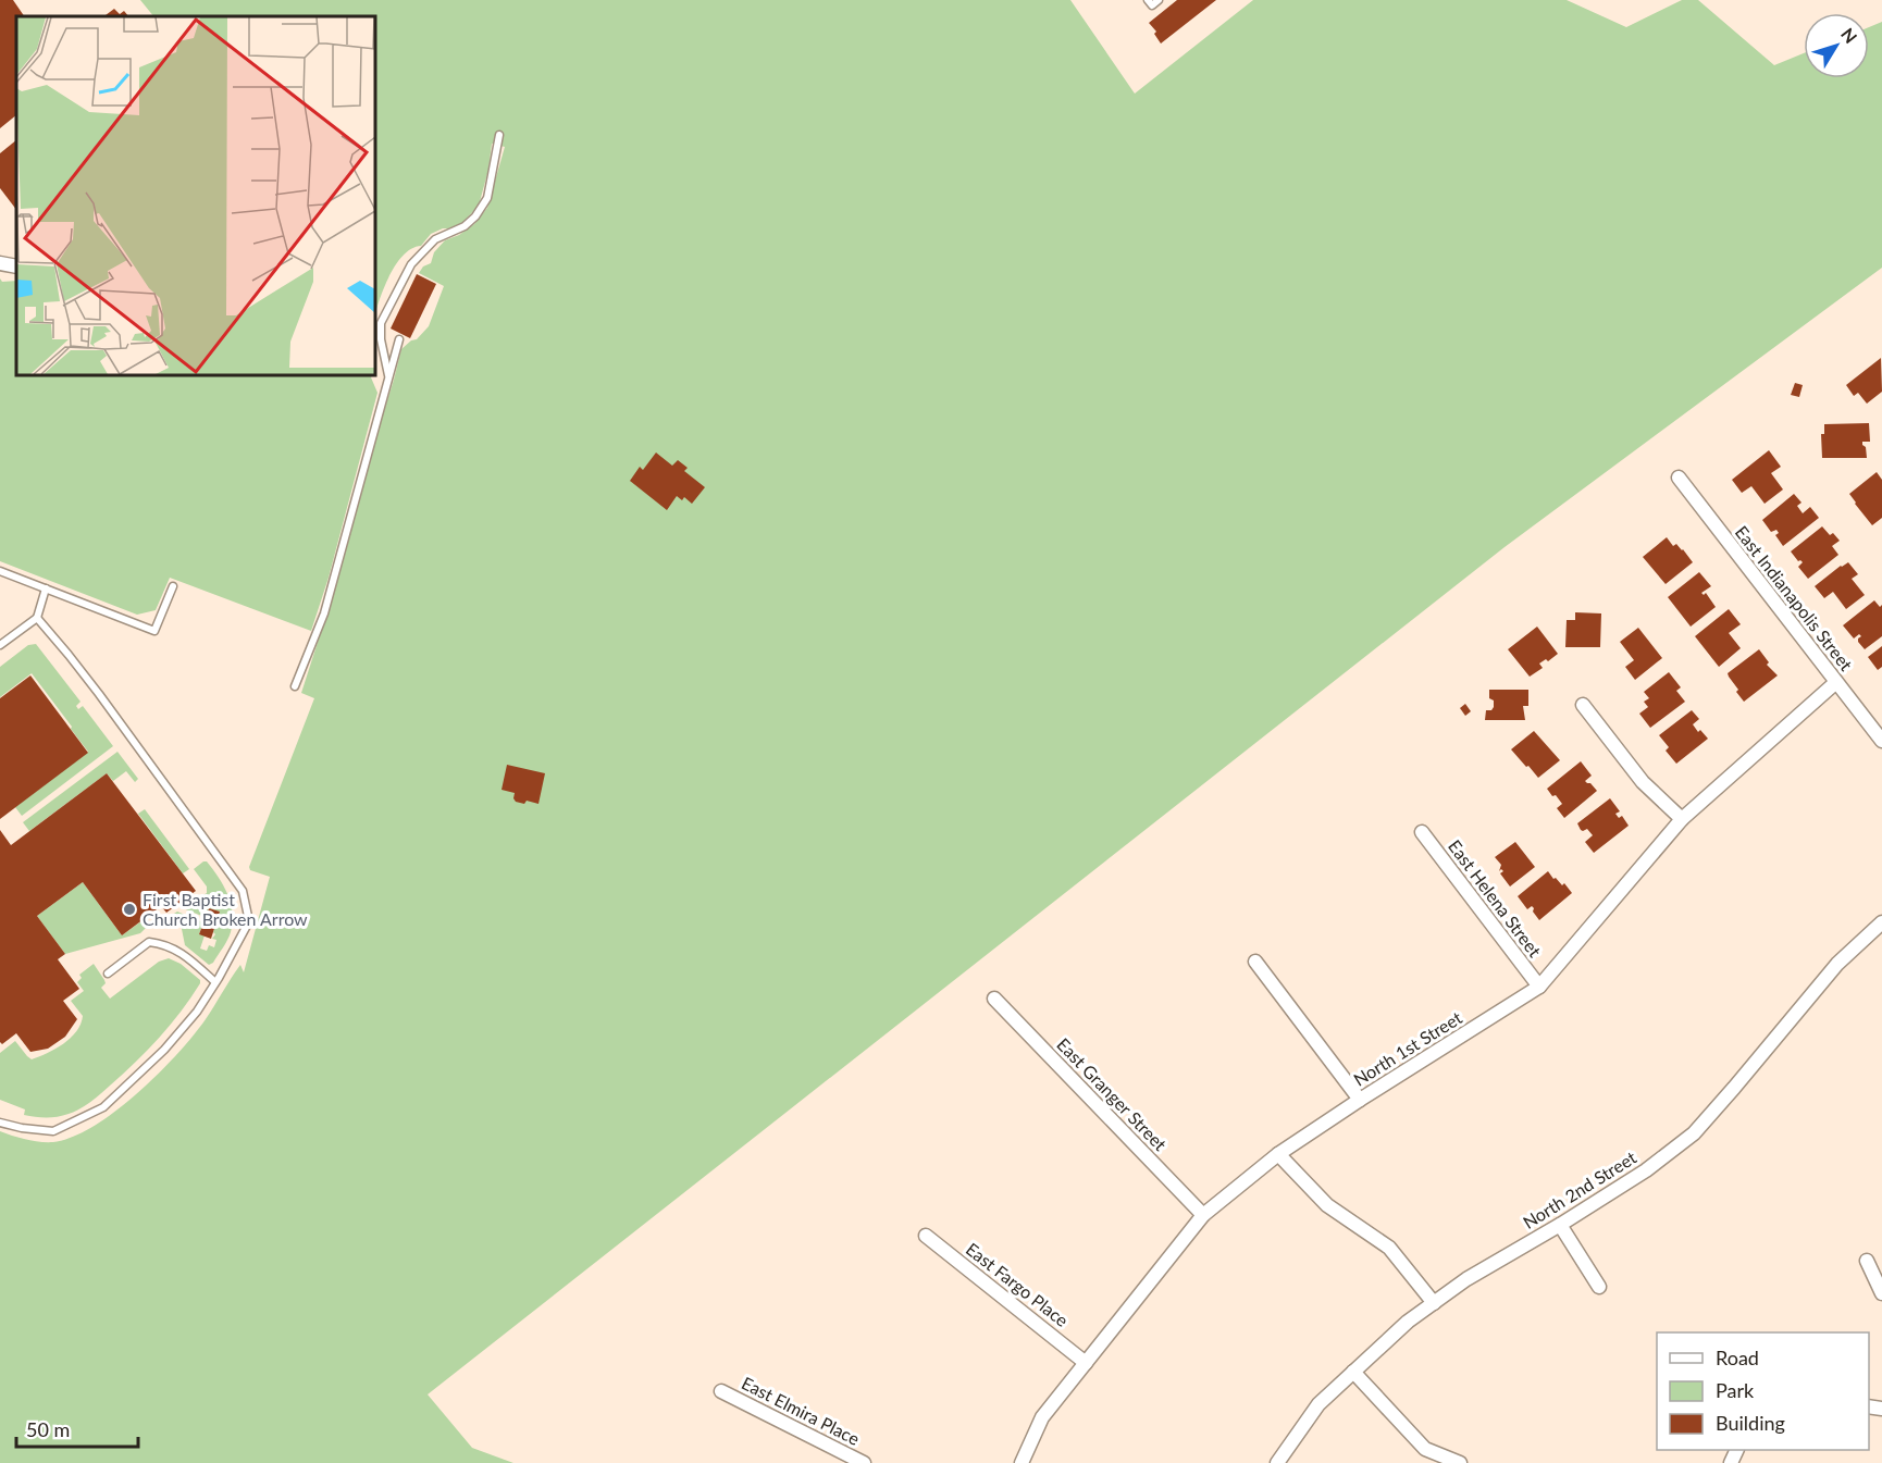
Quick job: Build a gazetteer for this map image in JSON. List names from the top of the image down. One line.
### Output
{"streets":{"street":["East Indianapolis Street","East Helena Street","North 1st Street","East Granger Street","North 2nd Street","East Fargo Place","East Elmira Place"]},"crossings":[["East Indianapolis Street","North 1st Street"],["East Helena Street","North 1st Street"],["North 1st Street","East Granger Street"],["North 1st Street","East Fargo Place"]],"places":["First Baptist Church Broken Arrow"],"legend":["Road","Park","Building"],"scale_bar":"50 m","north":"top right"}
